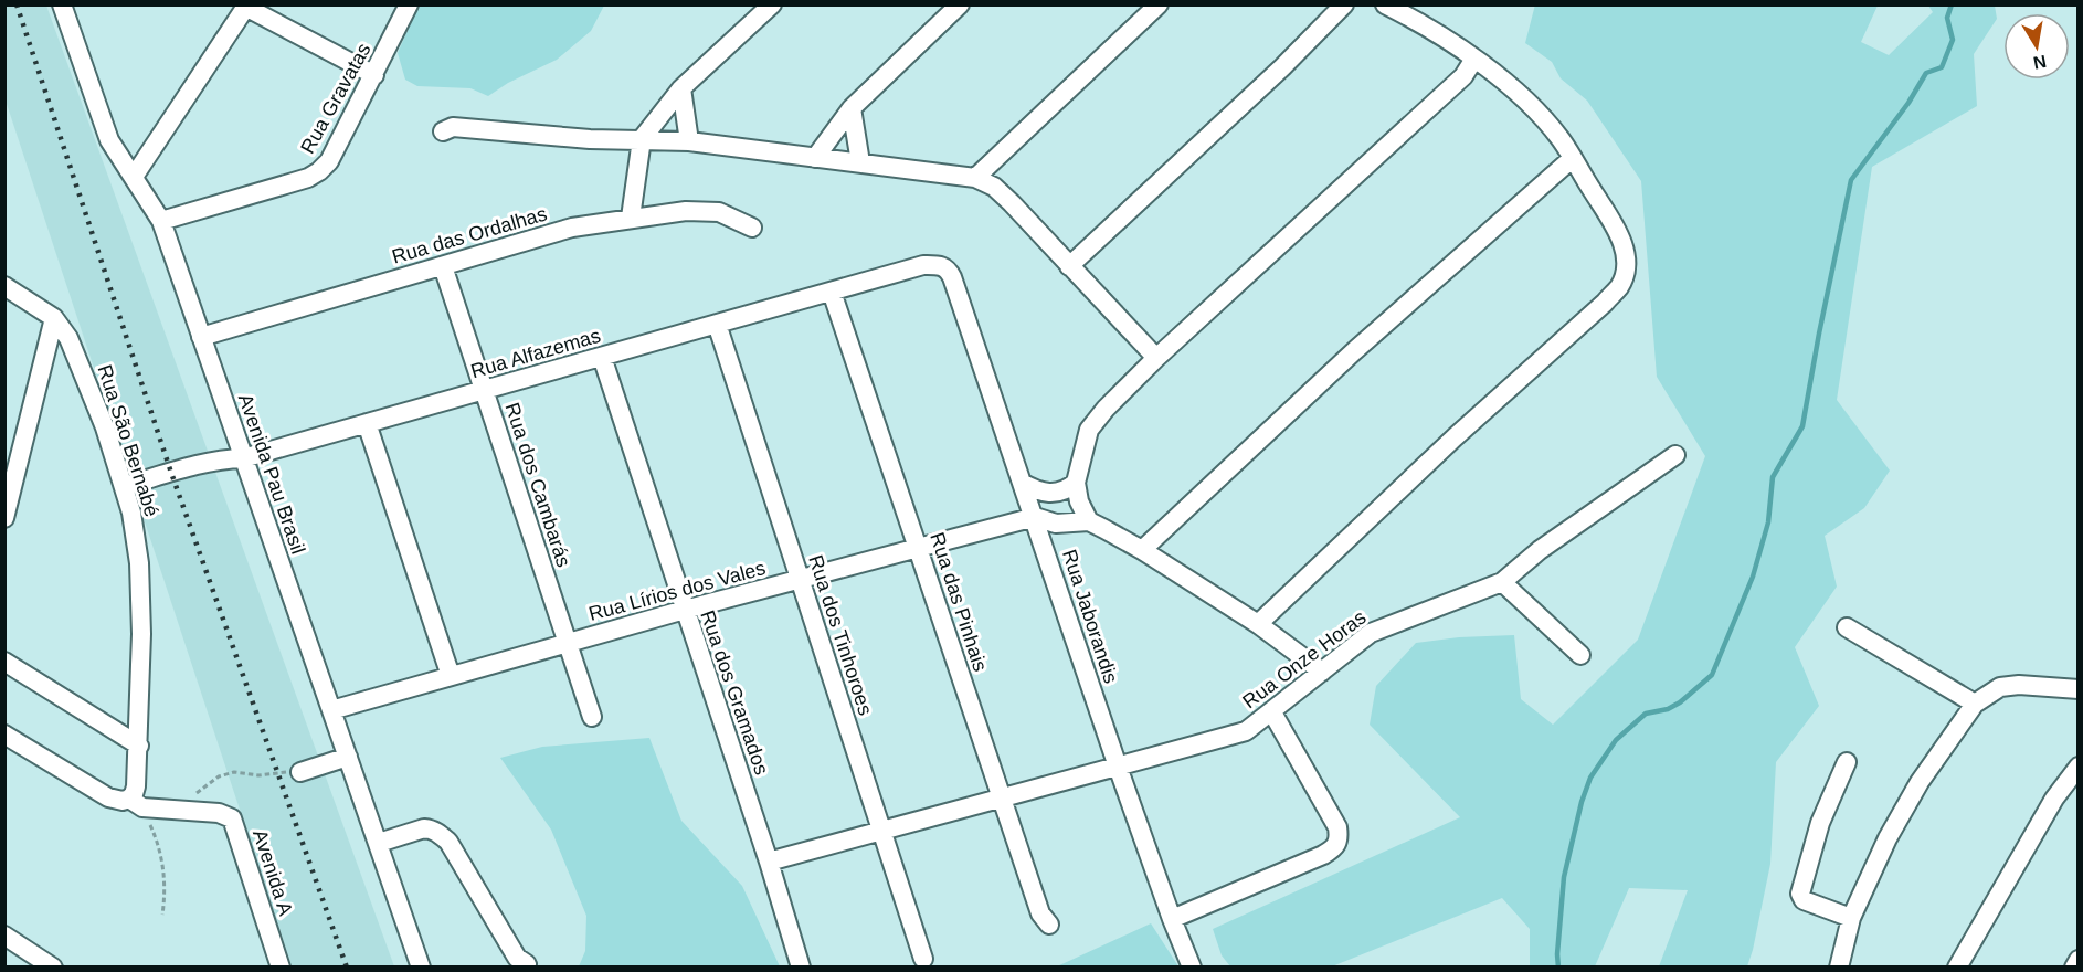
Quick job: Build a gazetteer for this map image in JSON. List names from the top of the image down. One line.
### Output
{"streets":{"street":["Rua Gravatas","Rua das Ordalhas","Rua Alfazemas","Rua São Bernabé","Avenida Pau Brasil","Rua dos Cambarás","Rua Lírios dos Vales","Rua das Pinhais","Rua Jaborandis","Rua dos Tinhoroes","Rua Onze Horas","Rua dos Gramados","Avenida A"]},"crossings":[["Rua Gravatas","Avenida Pau Brasil"],["Rua das Ordalhas","Avenida Pau Brasil"],["Rua das Ordalhas","Rua dos Cambarás"],["Rua Alfazemas","Rua São Bernabé"],["Rua Alfazemas","Avenida Pau Brasil"],["Rua Alfazemas","Rua dos Cambarás"],["Rua Alfazemas","Rua das Pinhais"],["Rua Alfazemas","Rua Jaborandis"],["Rua Alfazemas","Rua dos Tinhoroes"],["Rua Alfazemas","Rua dos Gramados"],["Rua São Bernabé","Avenida A"],["Avenida Pau Brasil","Rua Lírios dos Vales"],["Rua dos Cambarás","Rua Lírios dos Vales"],["Rua Lírios dos Vales","Rua das Pinhais"],["Rua Lírios dos Vales","Rua Jaborandis"],["Rua Lírios dos Vales","Rua dos Tinhoroes"],["Rua Lírios dos Vales","Rua dos Gramados"],["Rua das Pinhais","Rua Onze Horas"],["Rua Jaborandis","Rua Onze Horas"],["Rua dos Tinhoroes","Rua Onze Horas"],["Rua Onze Horas","Rua dos Gramados"]],"north":"bottom"}
